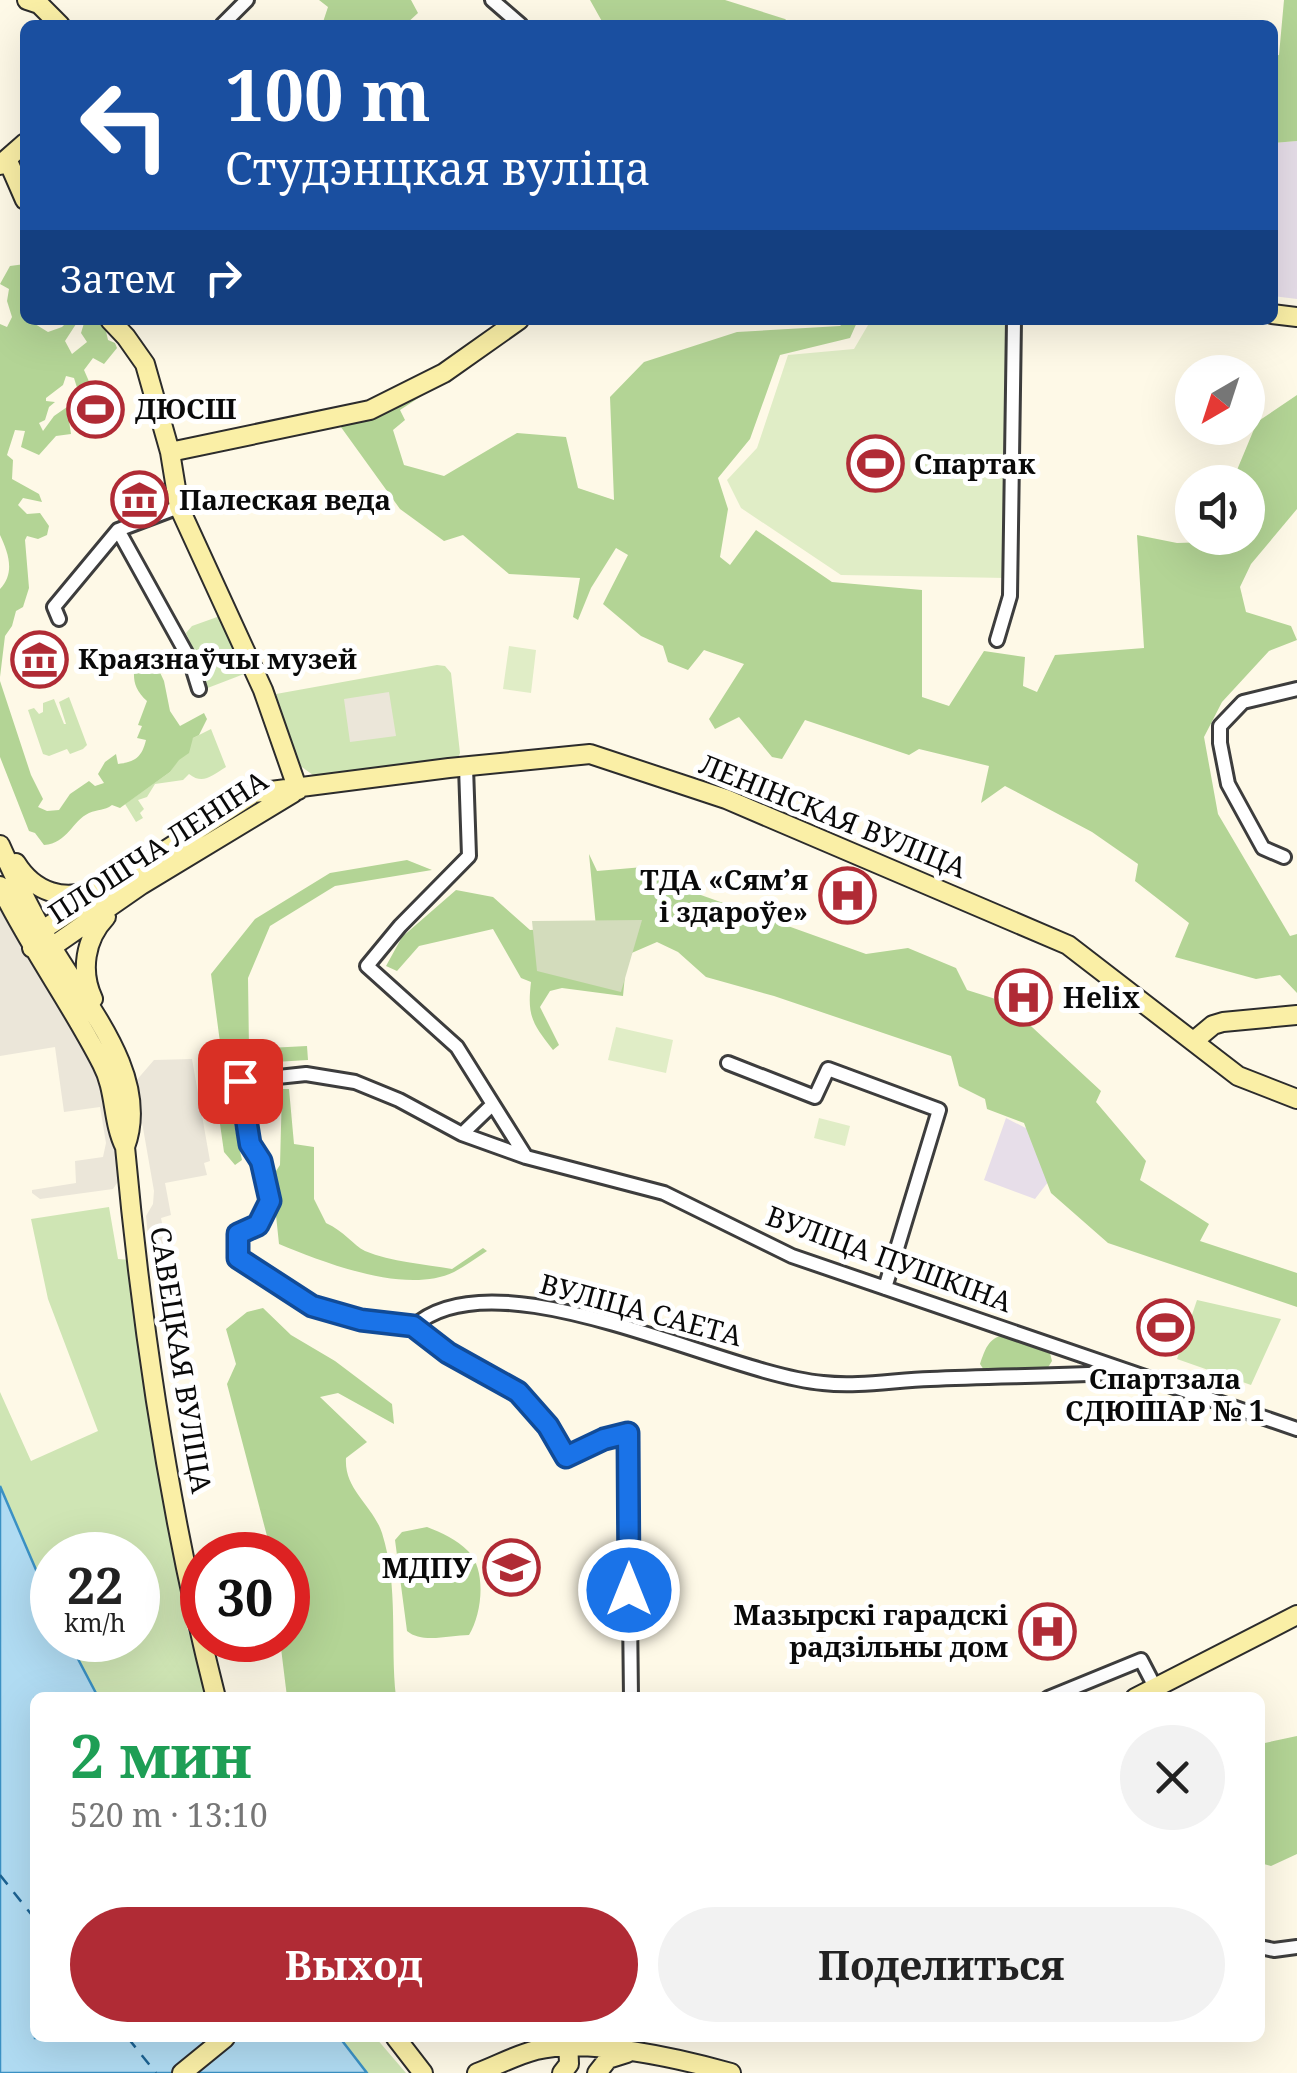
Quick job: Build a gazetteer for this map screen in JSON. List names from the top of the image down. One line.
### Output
{"streets":{"main road":["ЛЕНІНСКАЯ ВУЛІЦА","ПЛОШЧА ЛЕНІНА","САВЕЦКАЯ ВУЛІЦА"],"street":["ВУЛІЦА ПУШКІНА","ВУЛІЦА САЕТА"]},"crossings":[["ЛЕНІНСКАЯ ВУЛІЦА","ПЛОШЧА ЛЕНІНА"],["ПЛОШЧА ЛЕНІНА","САВЕЦКАЯ ВУЛІЦА"],["ВУЛІЦА ПУШКІНА","ВУЛІЦА САЕТА"]],"places":{"sports":["ДЮСШ","Спартак","Спартзала СДЮШАР № 1"],"museum":["Палеская веда","Краязнаўчы музей"],"hospital":["ТДА «Сямʼя і здароўе»","Helix","Мазырскі гарадскі радзільны дом"],"school or university":["МДПУ"]},"north":"bottom left","page":{"turn":["100 m","Студэнцкая вуліца"],"then":"Затем","speed":"22 km/h","limit":"30","heading":["2 мин","520 m · 13:10"],"buttons":["Выход","Поделиться"]}}
